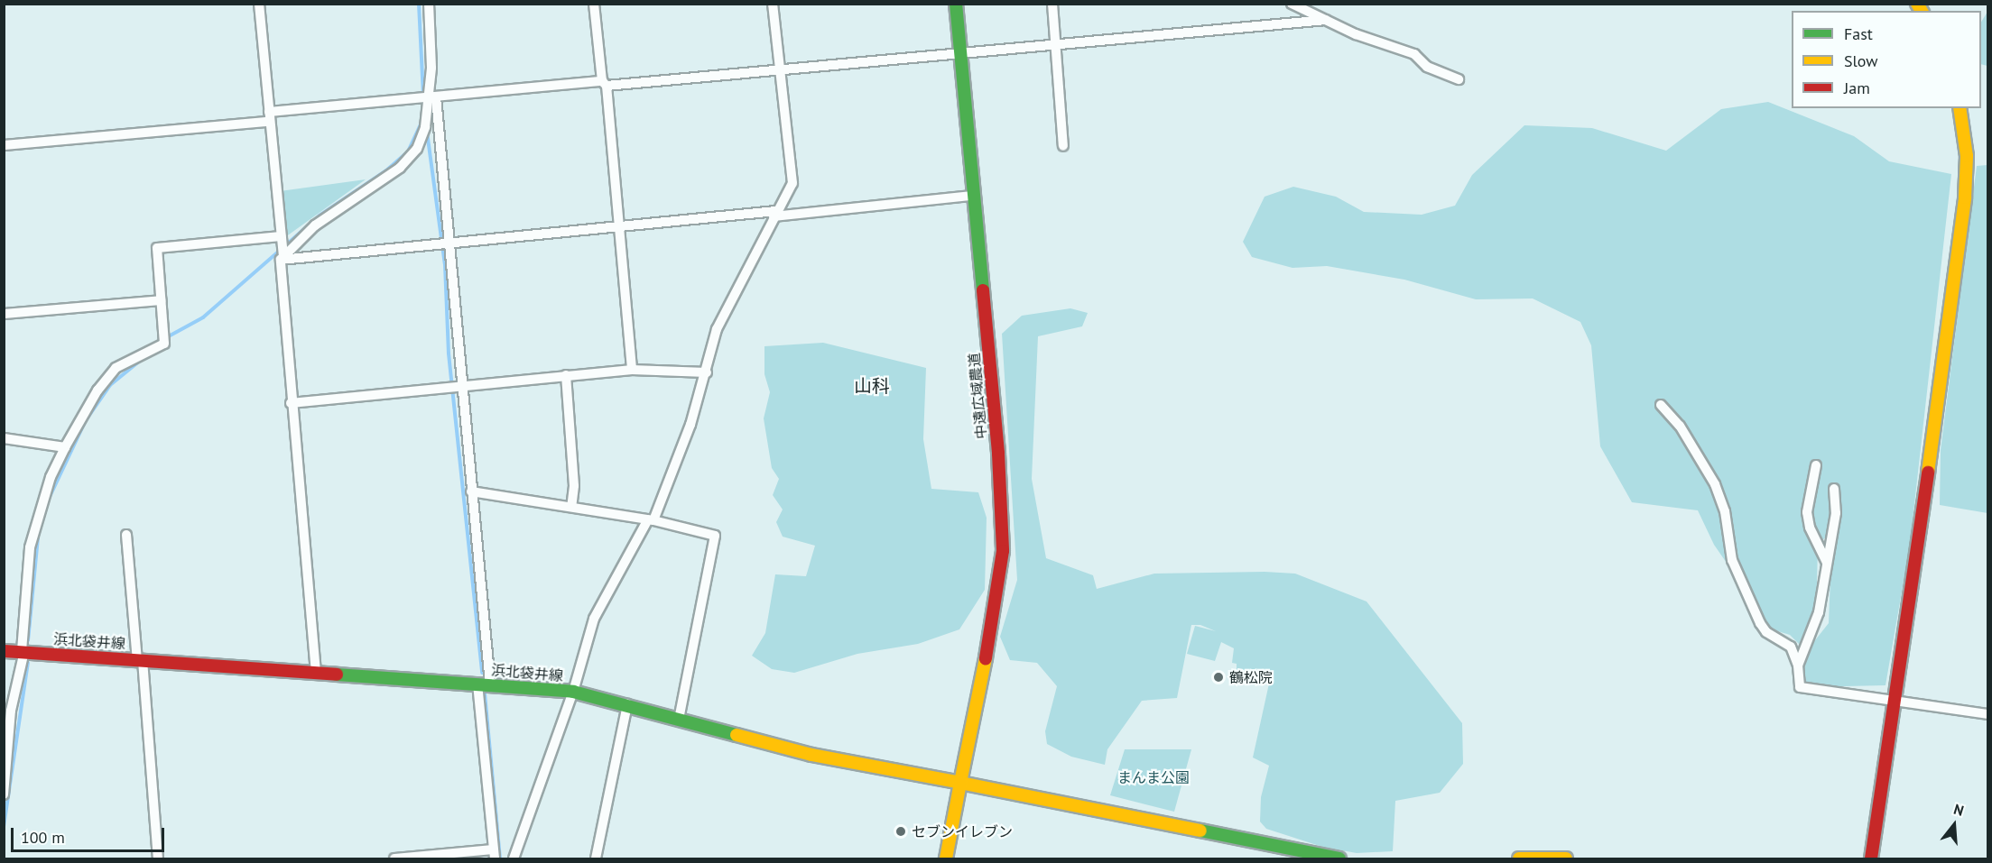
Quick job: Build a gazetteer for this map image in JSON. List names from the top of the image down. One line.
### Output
{"streets":{"street":["中遠広域農道","浜北袋井線"]},"crossings":[["中遠広域農道","浜北袋井線"]],"districts":["山科"],"parks":["まんま公園"],"places":["鶴松院","セブンイレブン"],"legend":["Fast","Slow","Jam"],"scale_bar":"100 m","north":"top"}
